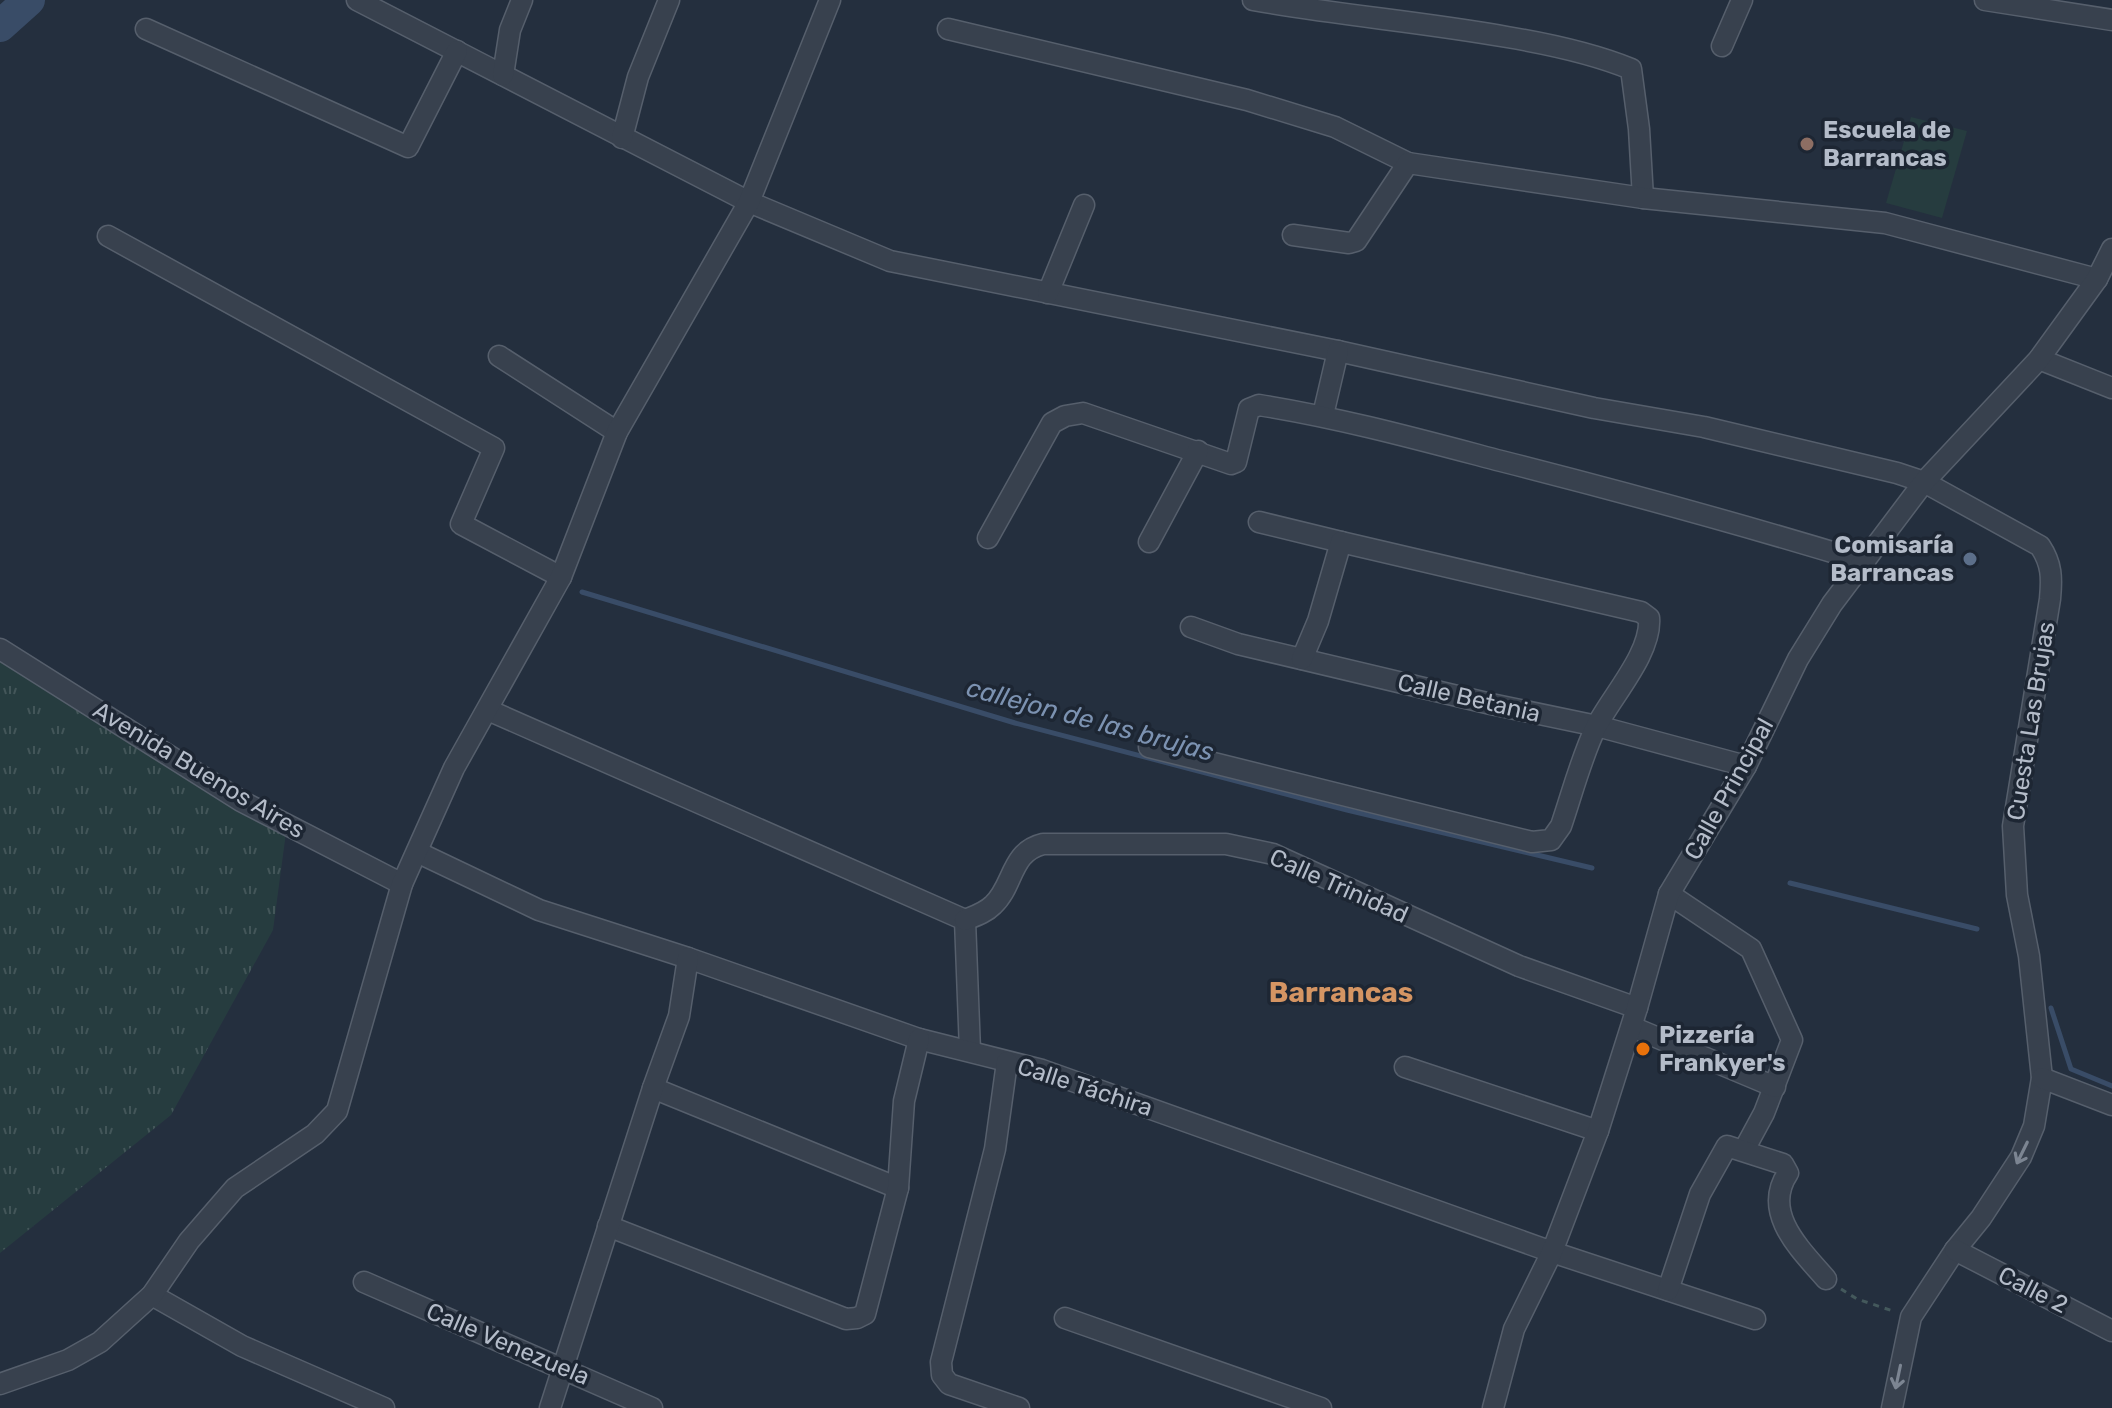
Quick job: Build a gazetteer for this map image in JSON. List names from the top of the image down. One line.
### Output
{"streets":{"street":["Calle Betania","Cuesta Las Brujas","Avenida Buenos Aires","Calle Principal","Calle Trinidad","Calle Táchira","Calle 2","Calle Venezuela"]},"crossings":[["Calle Betania","Calle Principal"],["Cuesta Las Brujas","Calle Principal"],["Cuesta Las Brujas","Calle 2"],["Calle Principal","Calle Trinidad"],["Calle Principal","Calle Táchira"]],"districts":["Barrancas"],"water":["callejon de las brujas"],"places":["Escuela de Barrancas","Comisaría Barrancas","Pizzería Frankyer's"]}
